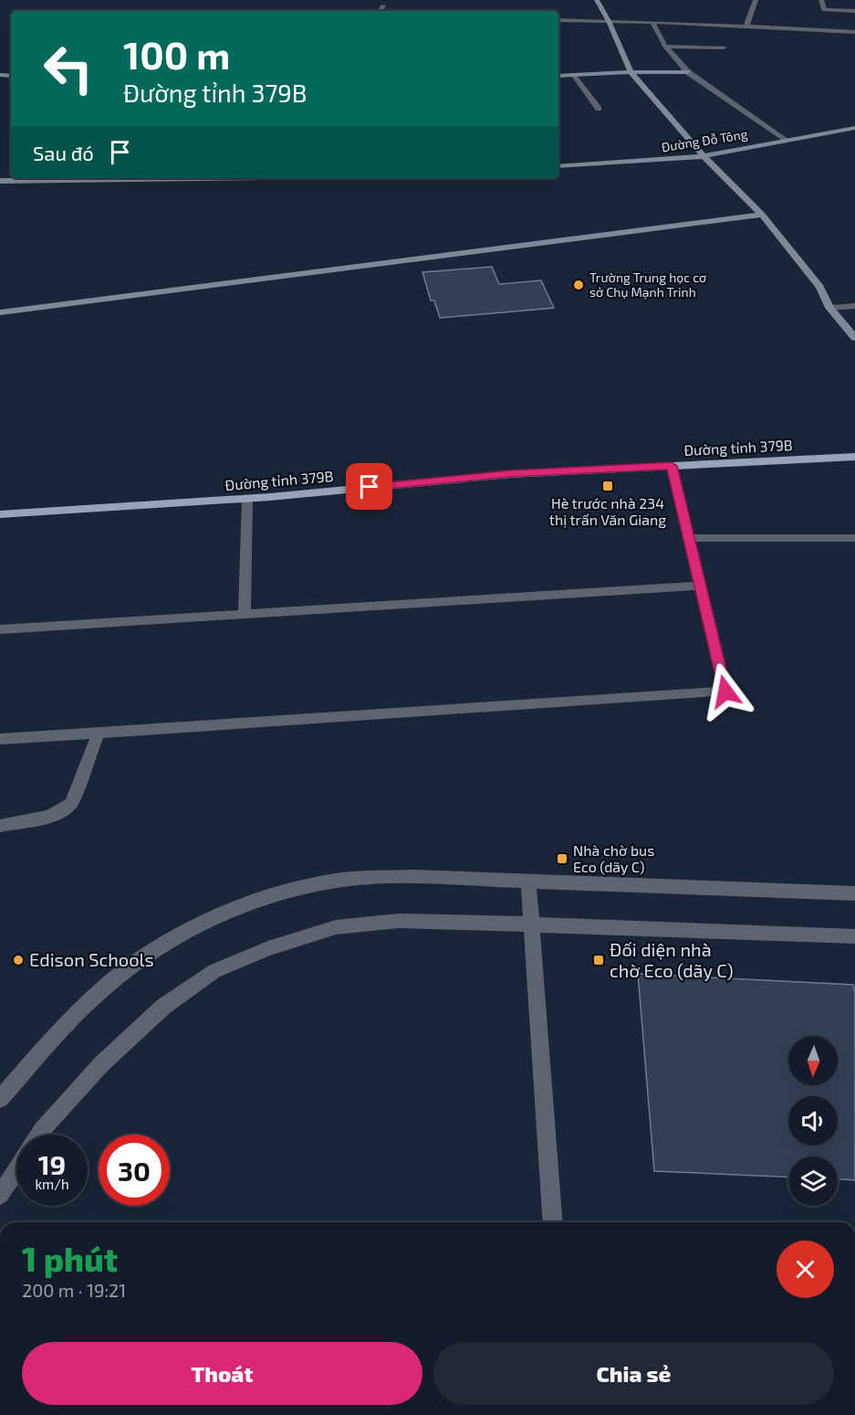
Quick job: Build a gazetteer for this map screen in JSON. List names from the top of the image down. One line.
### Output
{"streets":{"main road":["Đường tỉnh 379B"],"street":["Đường Đỗ Tông"]},"places":{"other":["Trường Trung học cơ sở Chụ Mạnh Trinh","Edison Schools"],"transit":["Hè trước nhà 234 thị trấn Văn Giang","Nhà chờ bus Eco (dãy C)","Đối diện nhà chờ Eco (dãy C)"]},"north":"bottom","page":{"turn":["100 m","Đường tỉnh 379B"],"then":"Sau đó","speed":"19 km/h","limit":"30","heading":["1 phút","200 m · 19:21"],"buttons":["Thoát","Chia sẻ"]}}
